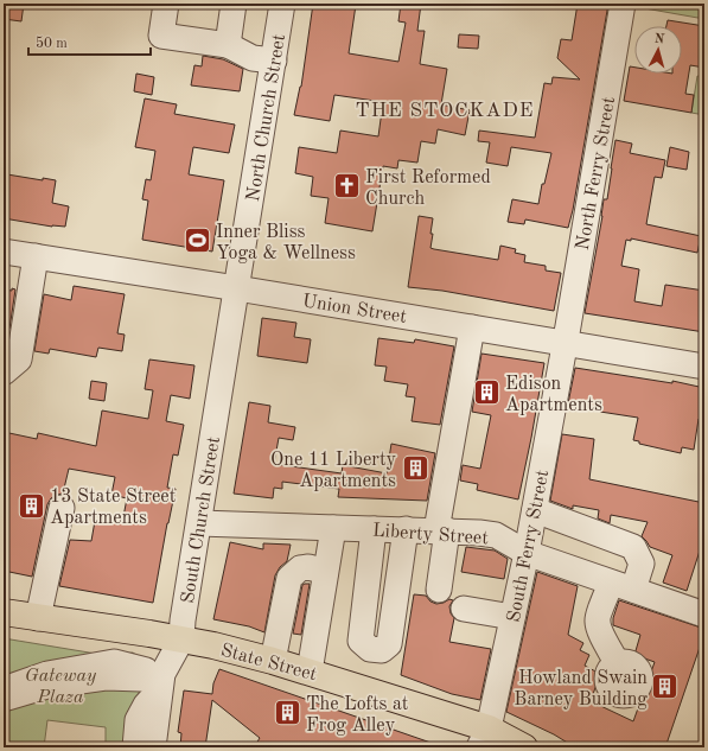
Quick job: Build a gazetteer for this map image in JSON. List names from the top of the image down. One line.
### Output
{"streets":{"main road":["State Street"],"street":["North Church Street","North Ferry Street","Union Street","South Church Street","Liberty Street","South Ferry Street"]},"crossings":[["North Church Street","Union Street"],["North Church Street","South Church Street"],["North Ferry Street","Union Street"],["North Ferry Street","South Ferry Street"],["Union Street","South Church Street"],["Union Street","South Ferry Street"],["South Church Street","Liberty Street"],["South Church Street","State Street"],["Liberty Street","South Ferry Street"],["South Ferry Street","State Street"]],"districts":["THE STOCKADE"],"parks":["Gateway Plaza"],"places":{"church":["First Reformed Church"],"sports":["Inner Bliss Yoga & Wellness"],"building":["Edison Apartments","One 11 Liberty Apartments","13 State Street Apartments","Howland Swain Barney Building","The Lofts at Frog Alley"]},"scale_bar":"50 m","north":"top"}
